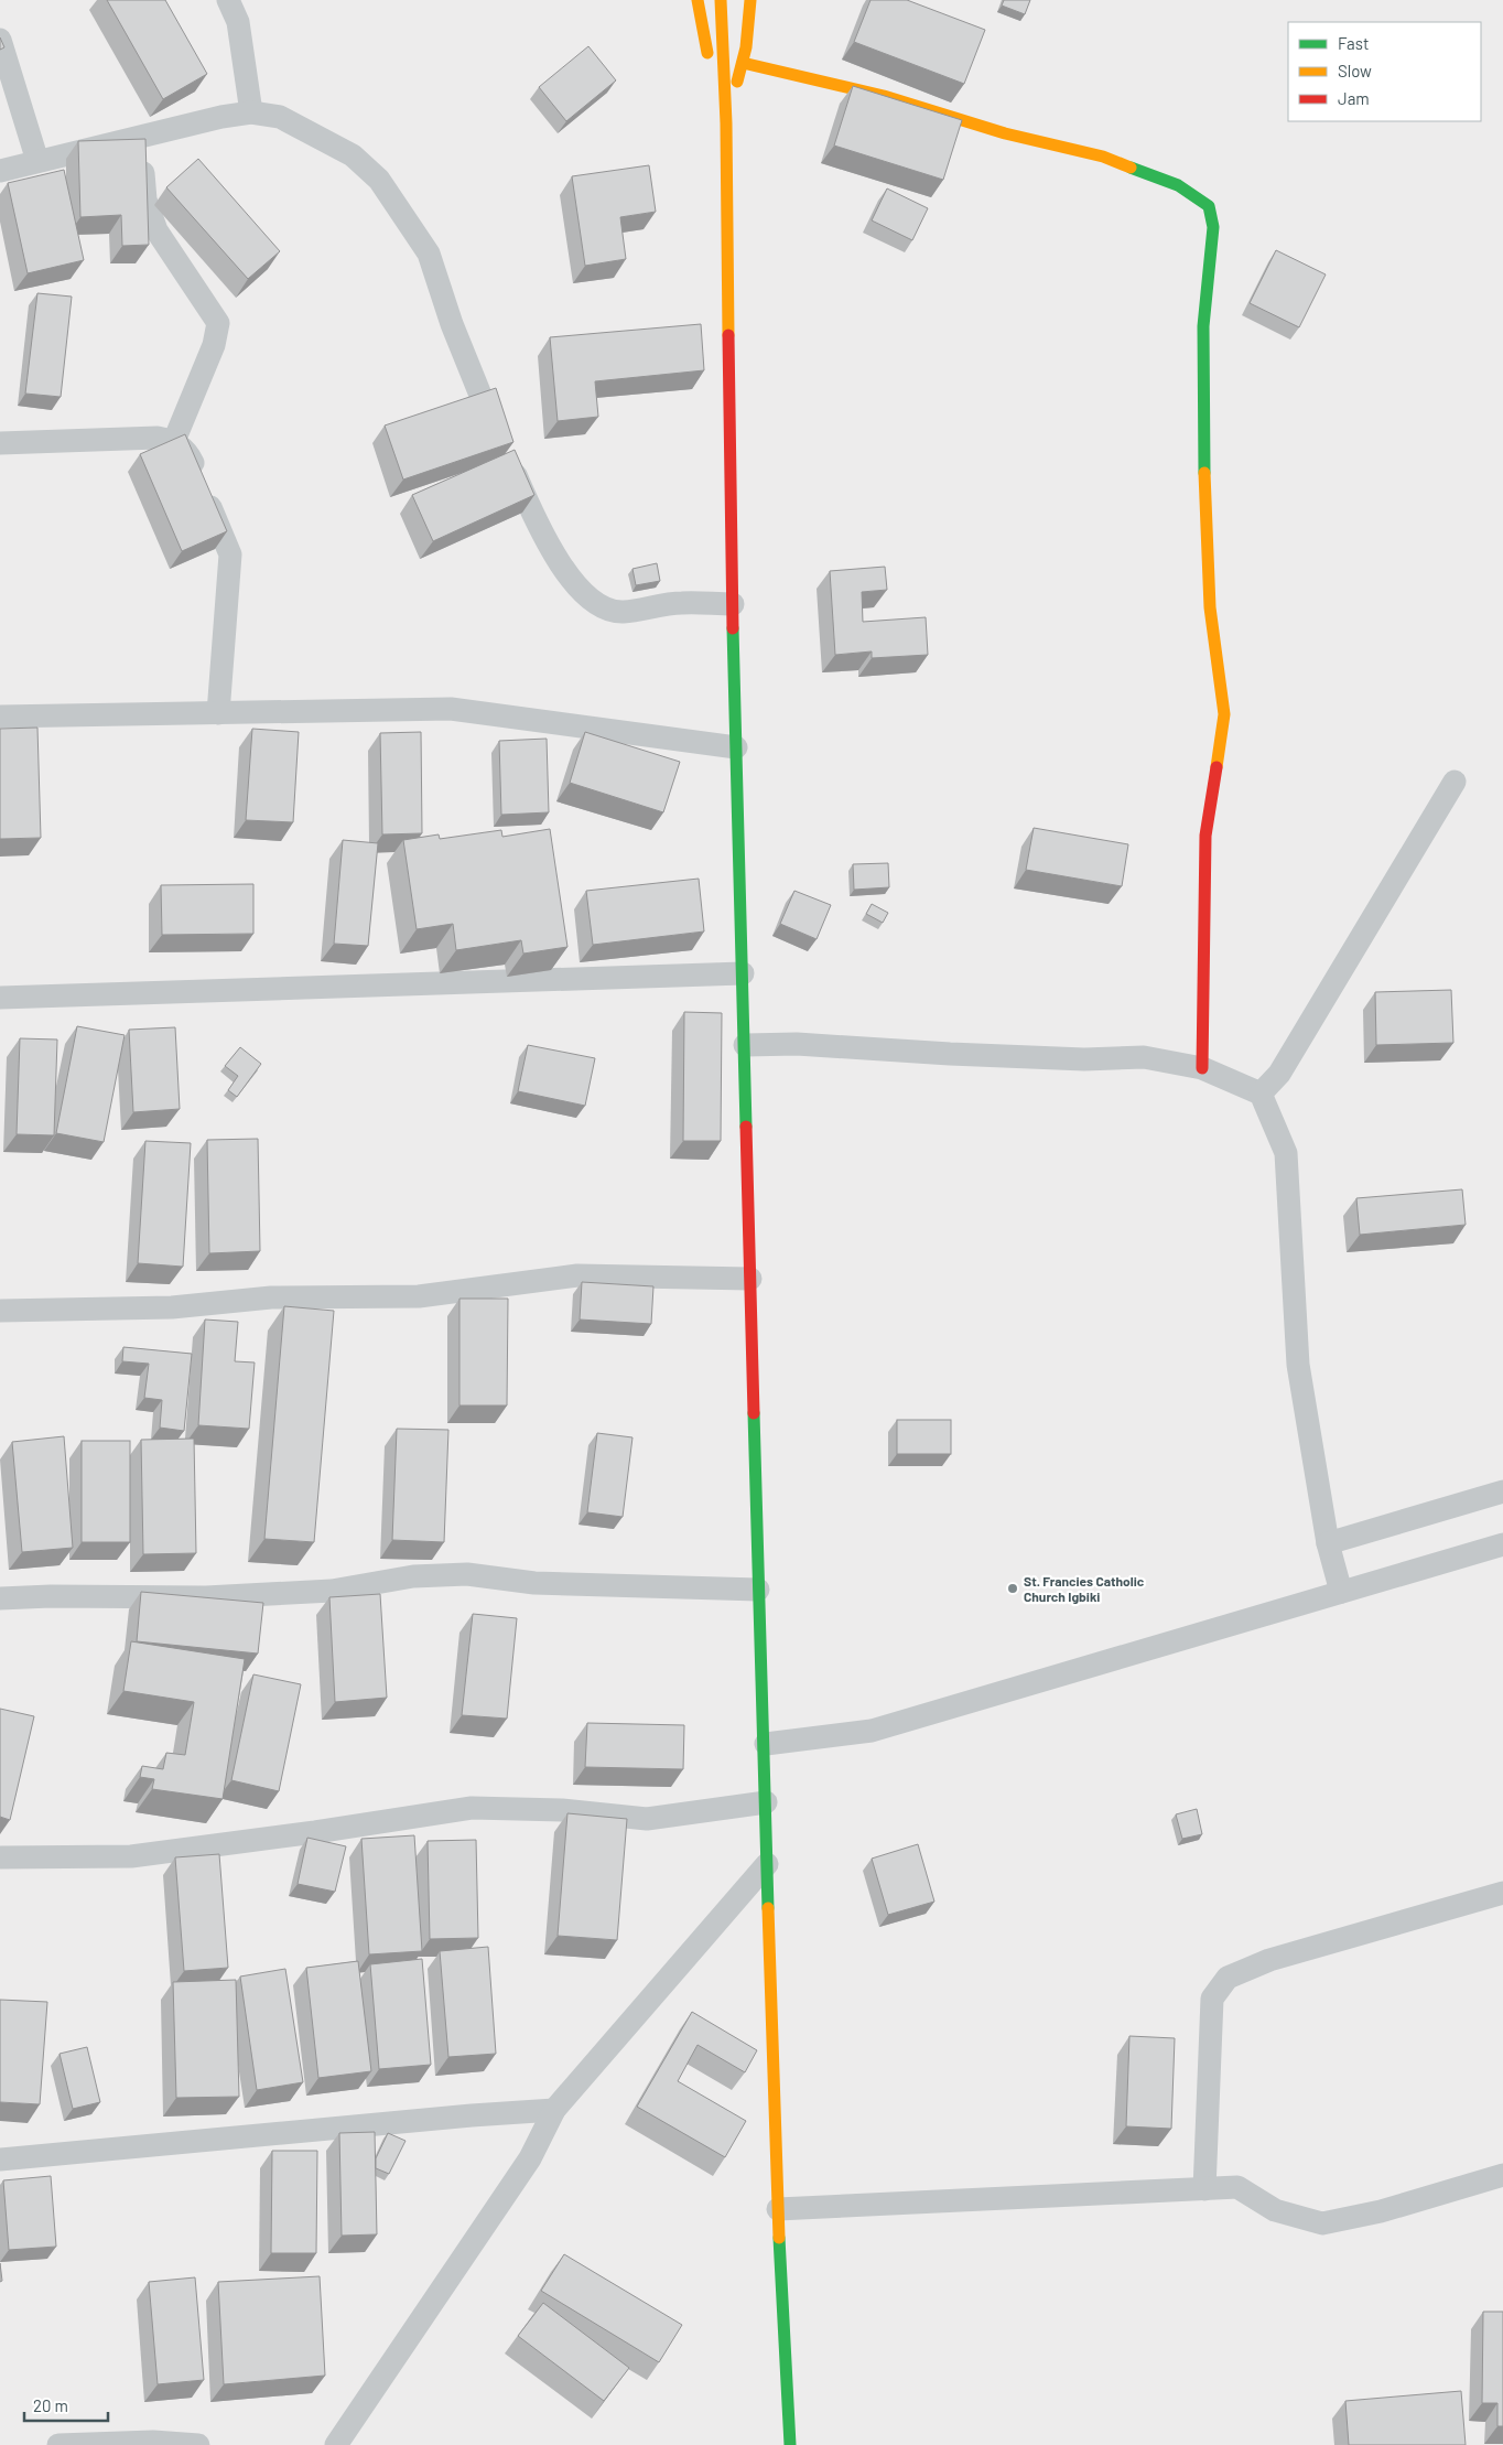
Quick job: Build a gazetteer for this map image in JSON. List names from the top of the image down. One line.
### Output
{"places":["St. Francies Catholic Church Igbiki"],"legend":["Fast","Slow","Jam"],"scale_bar":"20 m"}
